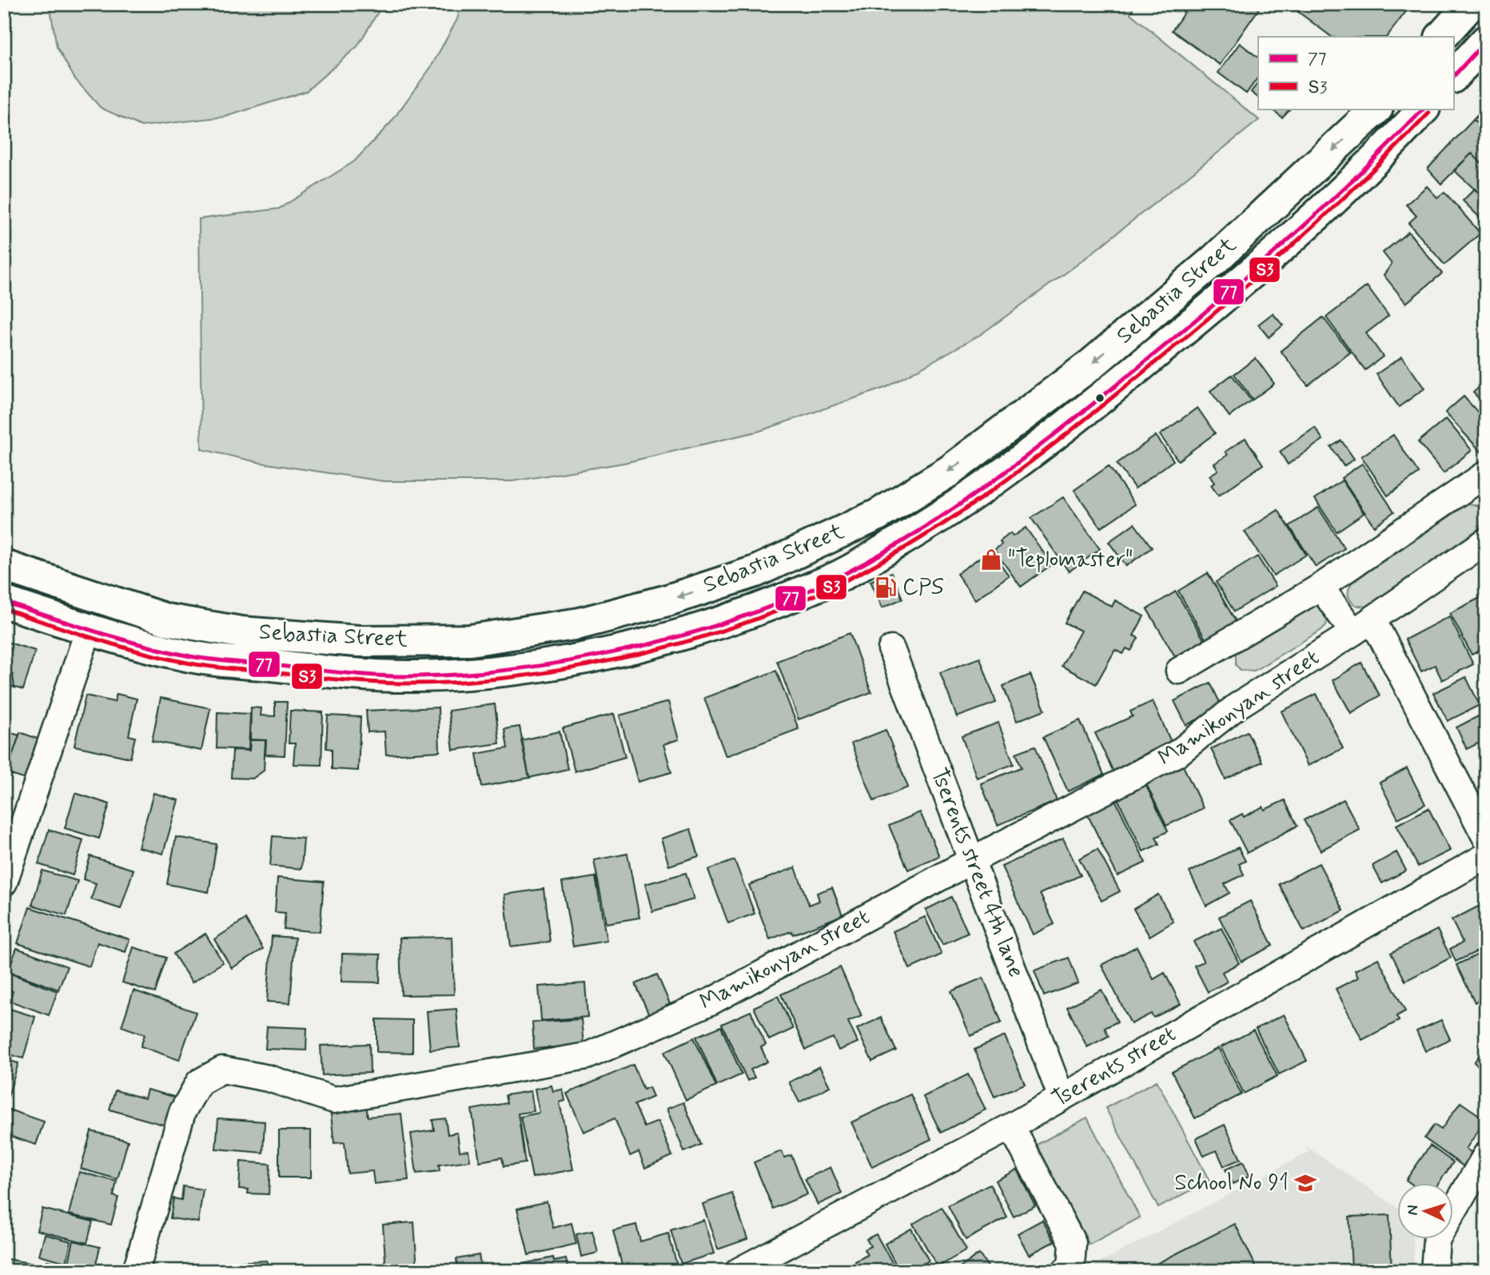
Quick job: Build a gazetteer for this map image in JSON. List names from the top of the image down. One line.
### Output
{"streets":{"main road":["Sebastia Street"],"street":["Mamikonyan street","Tserents street 4th lane","Tserents street"]},"crossings":[["Mamikonyan street","Tserents street 4th lane"],["Tserents street 4th lane","Tserents street"]],"places":{"shop":["\"Teplomaster\""],"fuel station":["CPS"],"school or university":["School No 91"]},"lines":["transit line 77","transit line Տ3"],"legend":["77","Տ3"],"north":"left"}
